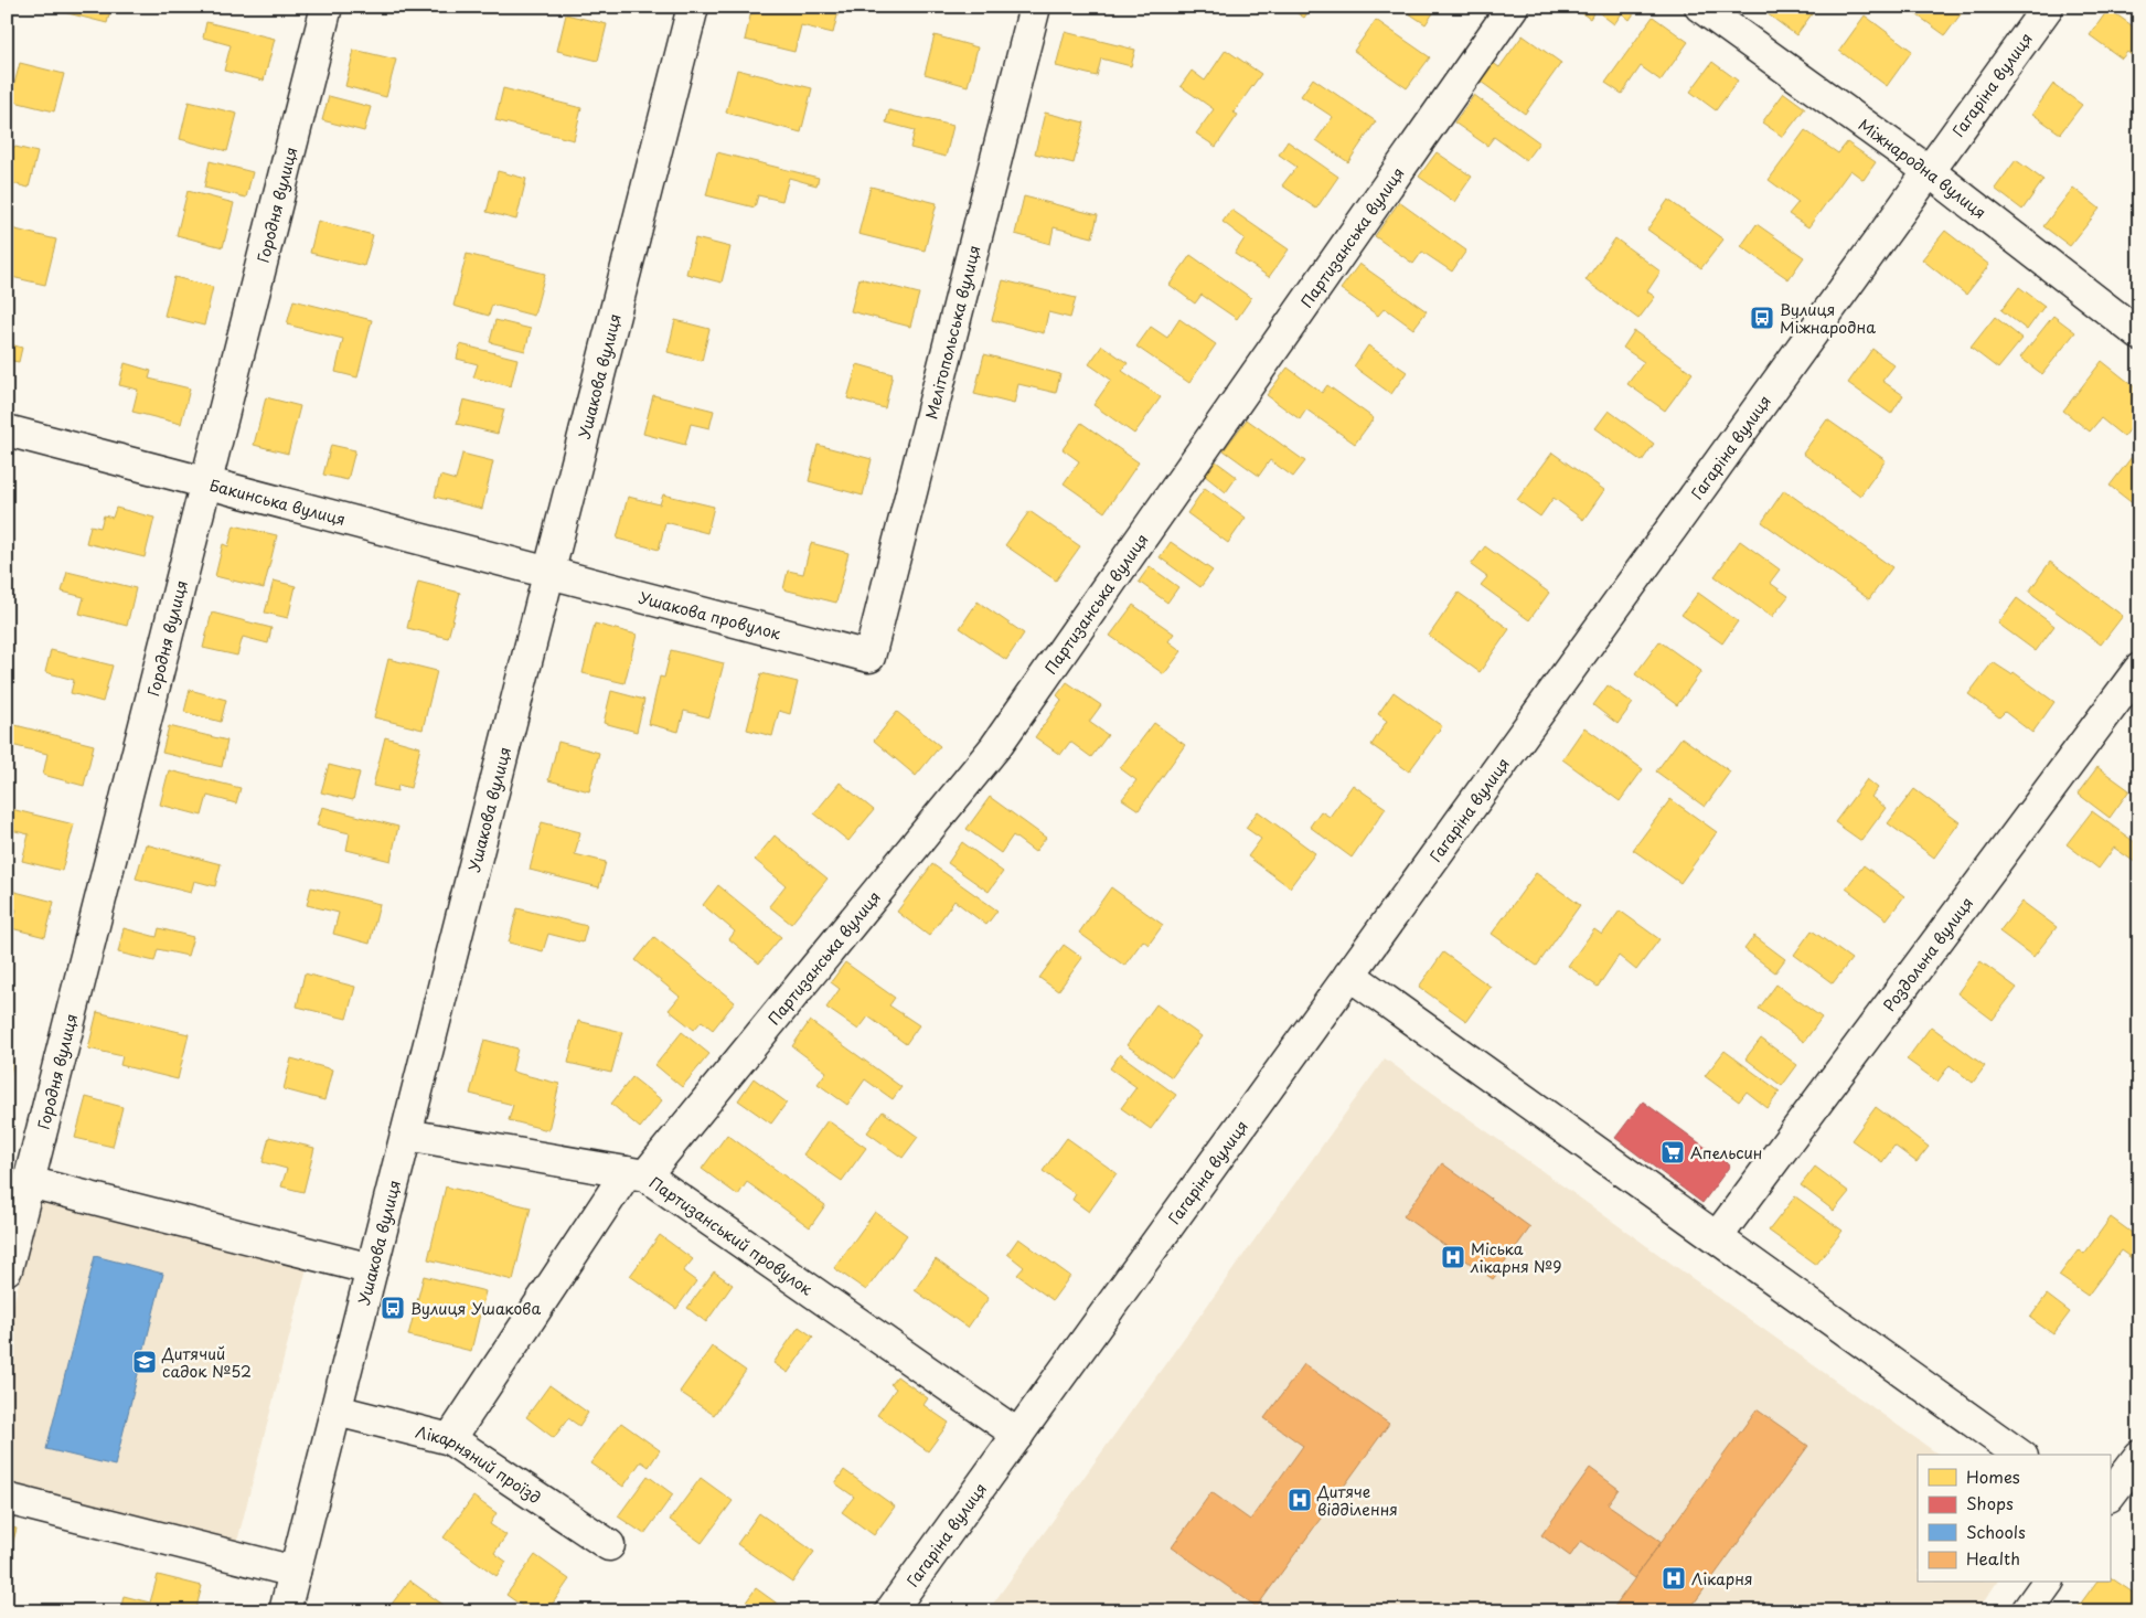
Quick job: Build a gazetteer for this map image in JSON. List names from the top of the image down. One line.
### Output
{"streets":{"street":["Гагаріна вулиця","Міжнародна вулиця","Городня вулиця","Партизанська вулиця","Мелітопольська вулиця","Ушакова вулиця","Бакинська вулиця","Ушакова провулок","Роздольна вулиця","Партизанський провулок","Лікарняний проїзд"]},"crossings":[["Гагаріна вулиця","Міжнародна вулиця"],["Гагаріна вулиця","Партизанський провулок"],["Городня вулиця","Бакинська вулиця"],["Партизанська вулиця","Партизанський провулок"],["Партизанська вулиця","Лікарняний проїзд"],["Мелітопольська вулиця","Ушакова провулок"],["Ушакова вулиця","Бакинська вулиця"],["Ушакова вулиця","Ушакова провулок"],["Ушакова вулиця","Партизанський провулок"],["Ушакова вулиця","Лікарняний проїзд"],["Бакинська вулиця","Ушакова провулок"]],"places":{"bus stop":["Вулиця Міжнародна","Вулиця Ушакова"],"supermarket":["Апельсин"],"hospital":["Міська лікарня №9","Дитяче відділення","Лікарня"],"school or university":["Дитячий садок №52"]},"legend":["Homes","Shops","Schools","Health"]}
